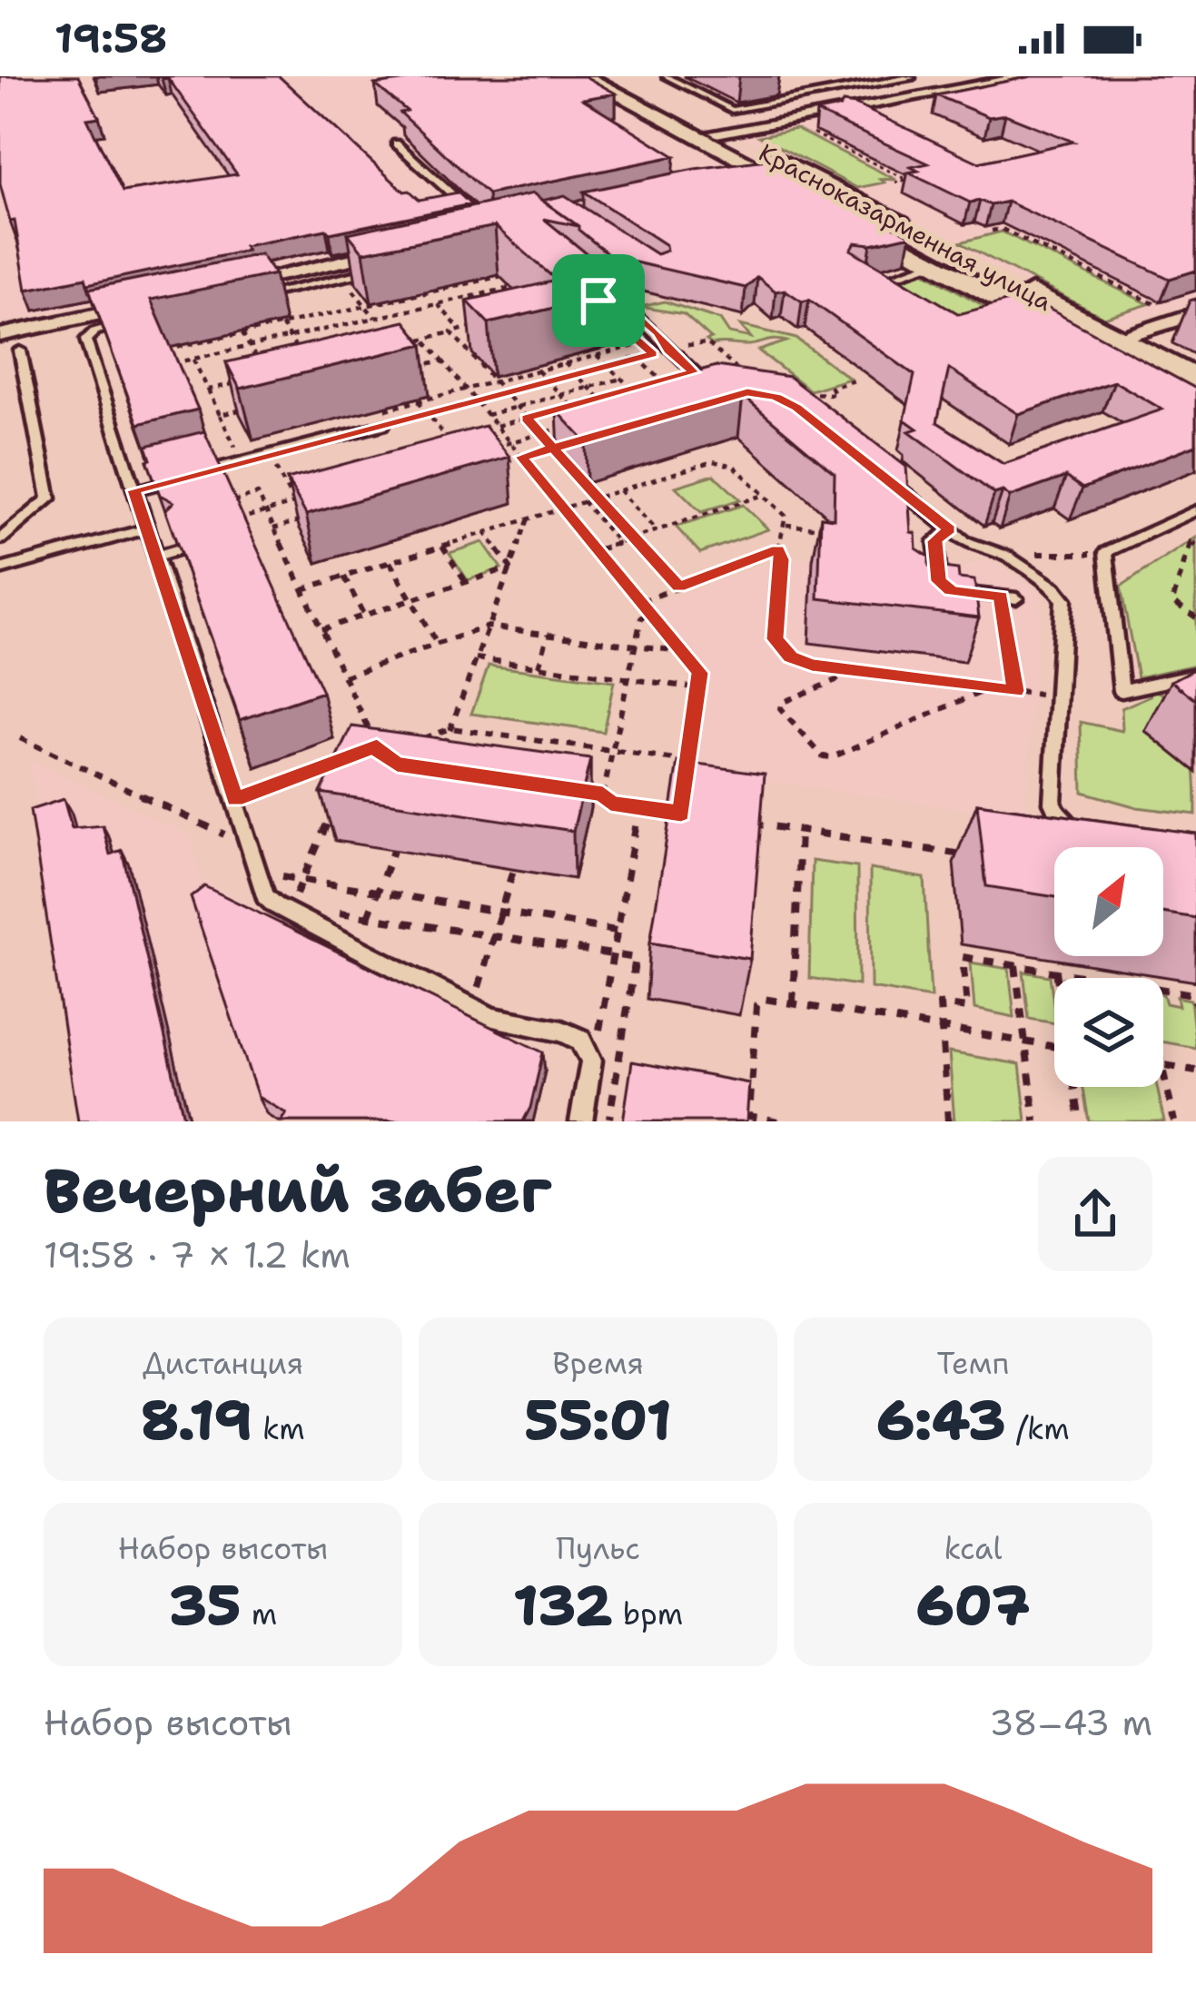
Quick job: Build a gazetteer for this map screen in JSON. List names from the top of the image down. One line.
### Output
{"streets":{"main road":["Красноказарменная улица"]},"north":"top right","page":{"status":"19:58","heading":["Вечерний забег","19:58 · 7 × 1.2 km"],"stats":[["Дистанция","8.19 km"],["Время","55:01"],["Темп","6:43 /km"],["Набор высоты","35 m"],["Пульс","132 bpm"],["kcal","607"]],"chart":["Набор высоты","38–43 m"]}}
